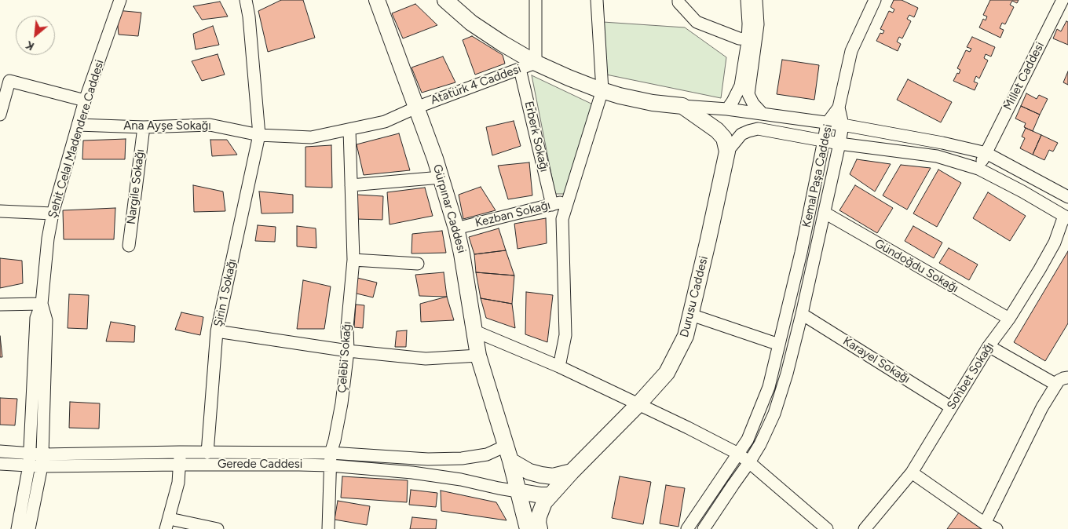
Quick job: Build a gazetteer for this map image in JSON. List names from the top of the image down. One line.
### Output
{"streets":{"main road":["Gürpınar Caddesi","Durusu Caddesi"],"street":["Millet Caddesi","Atatürk 4 Caddesi","Ana Ayşe Sokağı","Erberk Sokağı","Şehit Celal Madendere Caddesi","Kemal Paşa Caddesi","Nargile Sokağı","Kezban Sokağı","Gündoğdu Sokağı","Şirin 1 Sokağı","Çelebi Sokağı","Karayel Sokağı","Sohbet Sokağı","Gerede Caddesi"]},"crossings":[["Atatürk 4 Caddesi","Ana Ayşe Sokağı"],["Atatürk 4 Caddesi","Erberk Sokağı"],["Atatürk 4 Caddesi","Gürpınar Caddesi"],["Ana Ayşe Sokağı","Şehit Celal Madendere Caddesi"],["Ana Ayşe Sokağı","Nargile Sokağı"],["Ana Ayşe Sokağı","Gürpınar Caddesi"],["Ana Ayşe Sokağı","Şirin 1 Sokağı"],["Ana Ayşe Sokağı","Çelebi Sokağı"],["Erberk Sokağı","Kezban Sokağı"],["Şehit Celal Madendere Caddesi","Gerede Caddesi"],["Kemal Paşa Caddesi","Gündoğdu Sokağı"],["Kemal Paşa Caddesi","Karayel Sokağı"],["Gürpınar Caddesi","Kezban Sokağı"],["Gürpınar Caddesi","Gerede Caddesi"],["Gündoğdu Sokağı","Sohbet Sokağı"],["Şirin 1 Sokağı","Gerede Caddesi"],["Çelebi Sokağı","Gerede Caddesi"],["Karayel Sokağı","Sohbet Sokağı"]],"north":"bottom left"}
